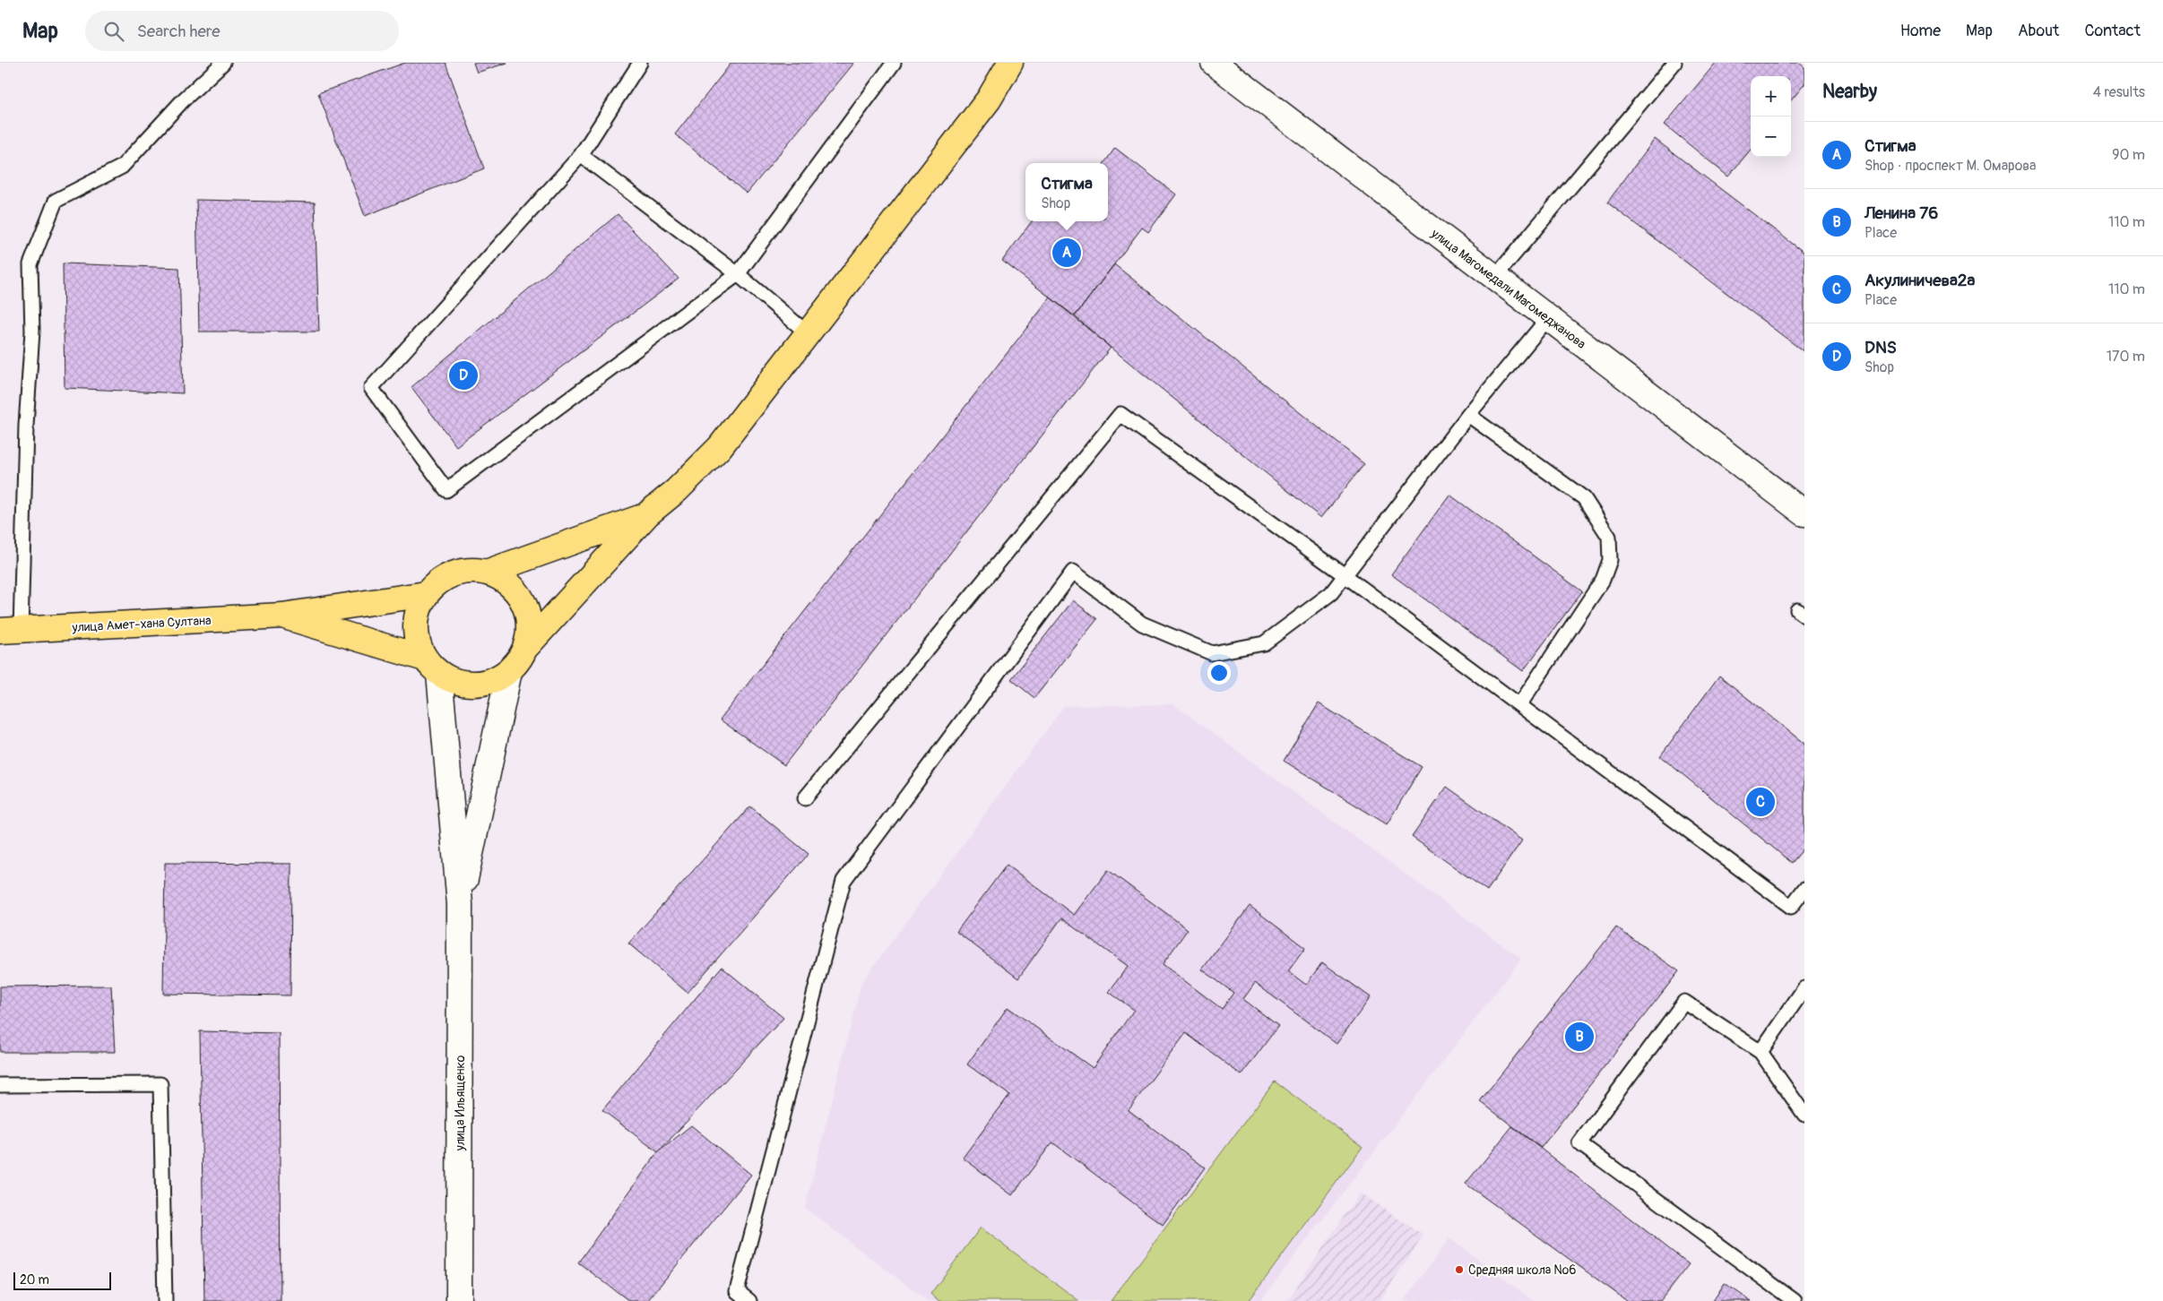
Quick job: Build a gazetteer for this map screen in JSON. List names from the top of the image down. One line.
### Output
{"streets":{"main road":["улица Амет-хана Султана"],"street":["улица Магомедали Магомеджанова","улица Ильященко"]},"places":["Средняя школа №6"],"scale_bar":"20 m","page":{"header":"Map","search":"Search here","nav":["Home","Map","About","Contact"],"heading":["Nearby","4 results"],"map_buttons":["+","−"],"list":[{"mark":"A","name":"Стигма","note":"Shop · проспект М. Омарова","value":"90 m"},{"mark":"B","name":"Ленина 76","note":"Place","value":"110 m"},{"mark":"C","name":"Акулиничева2а","note":"Place","value":"110 m"},{"mark":"D","name":"DNS","note":"Shop","value":"170 m"}],"popup":["Стигма","Shop"],"pins":["A","D","C","B"],"scale":"20 m"}}
